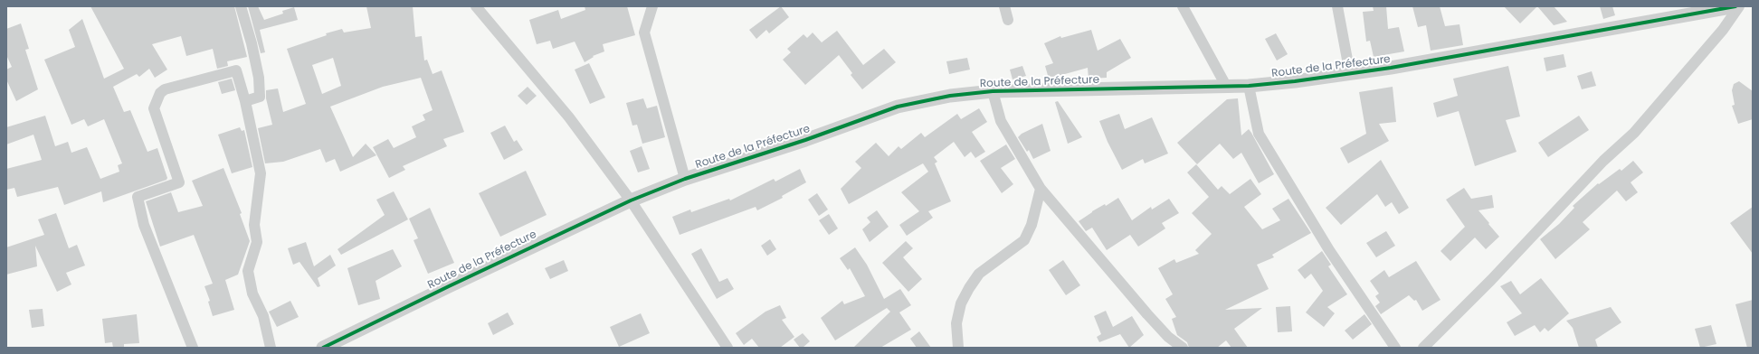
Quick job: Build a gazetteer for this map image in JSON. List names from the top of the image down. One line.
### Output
{"streets":{"street":["Route de la Préfecture"]}}
